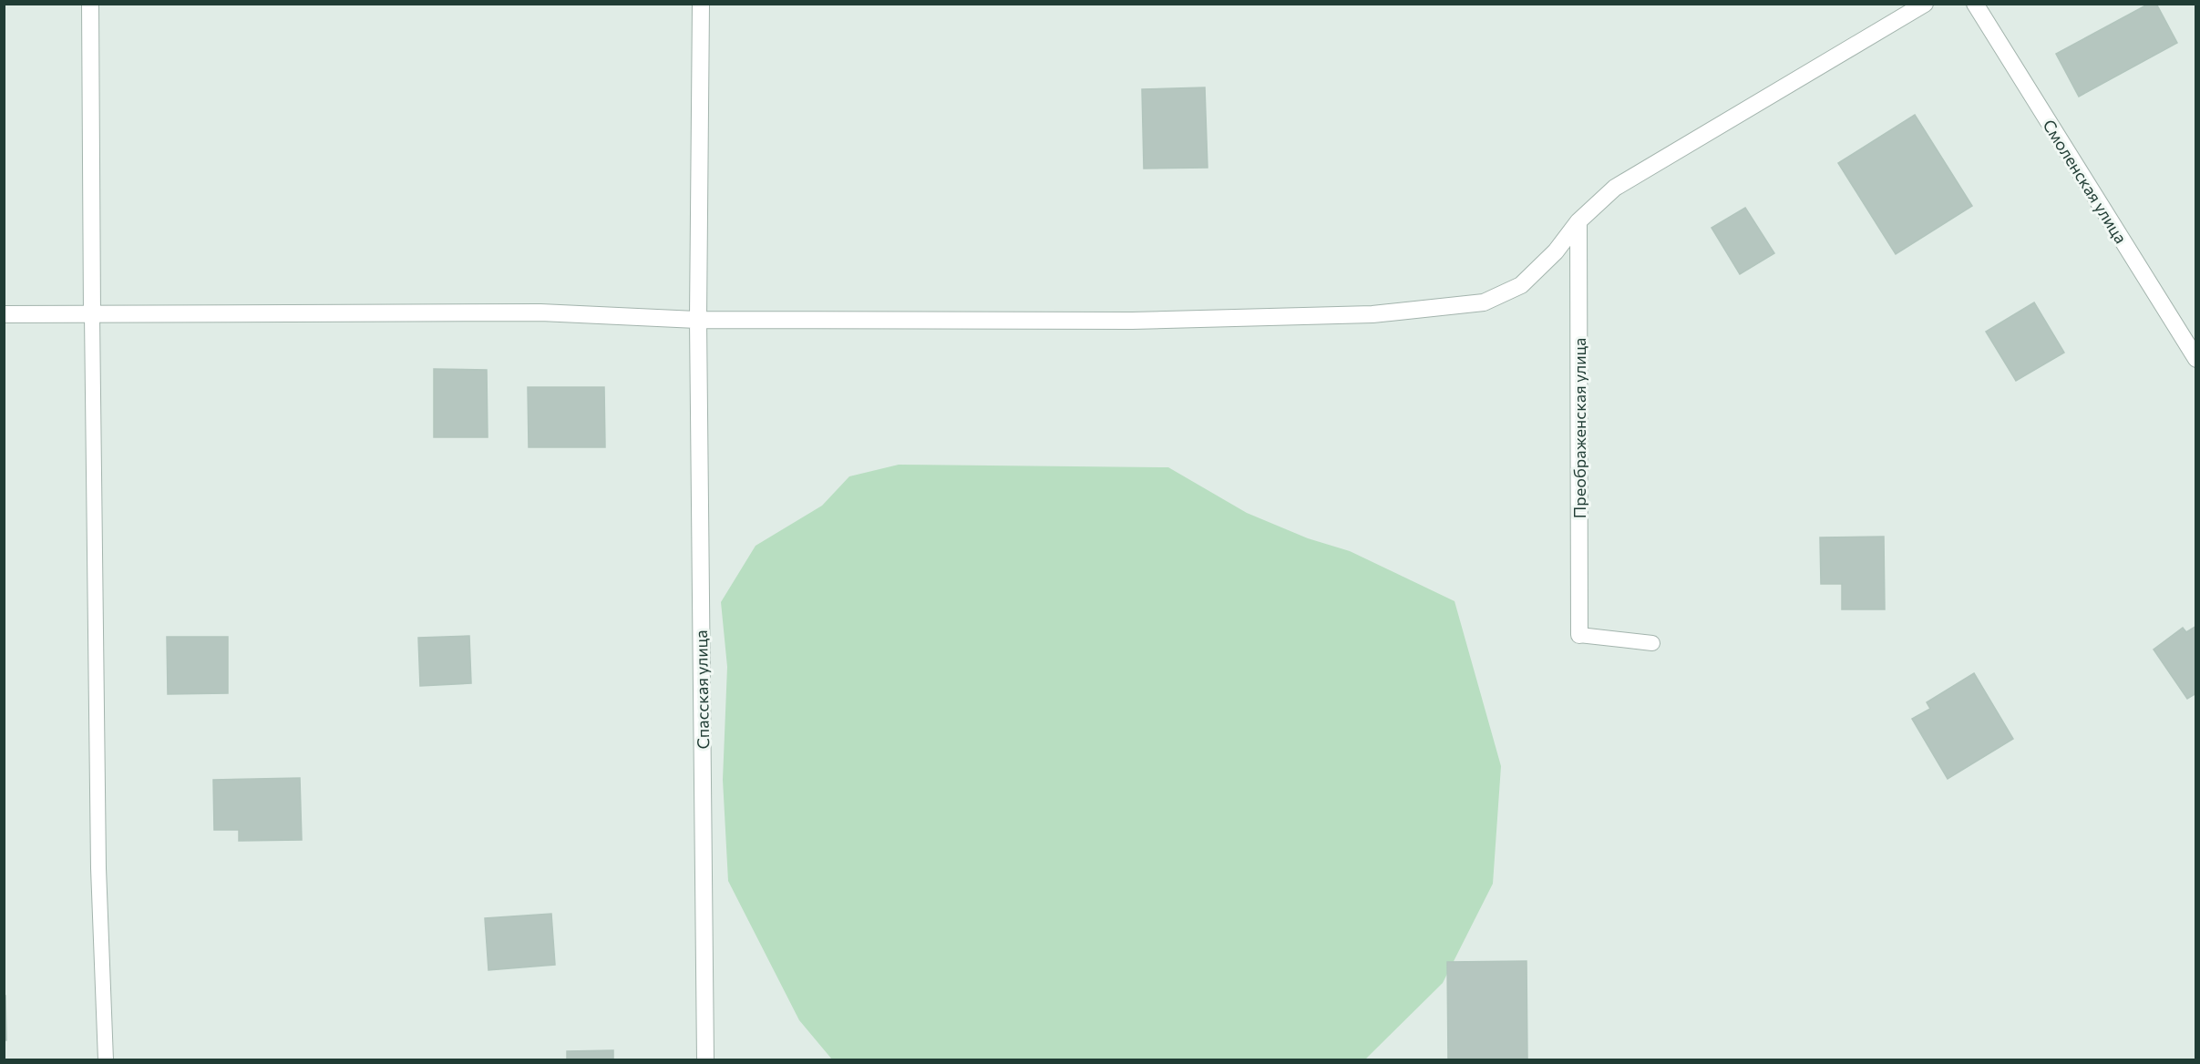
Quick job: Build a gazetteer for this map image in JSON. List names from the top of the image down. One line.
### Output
{"streets":{"street":["Смоленская улица","Преображенская улица","Спасская улица"]}}
